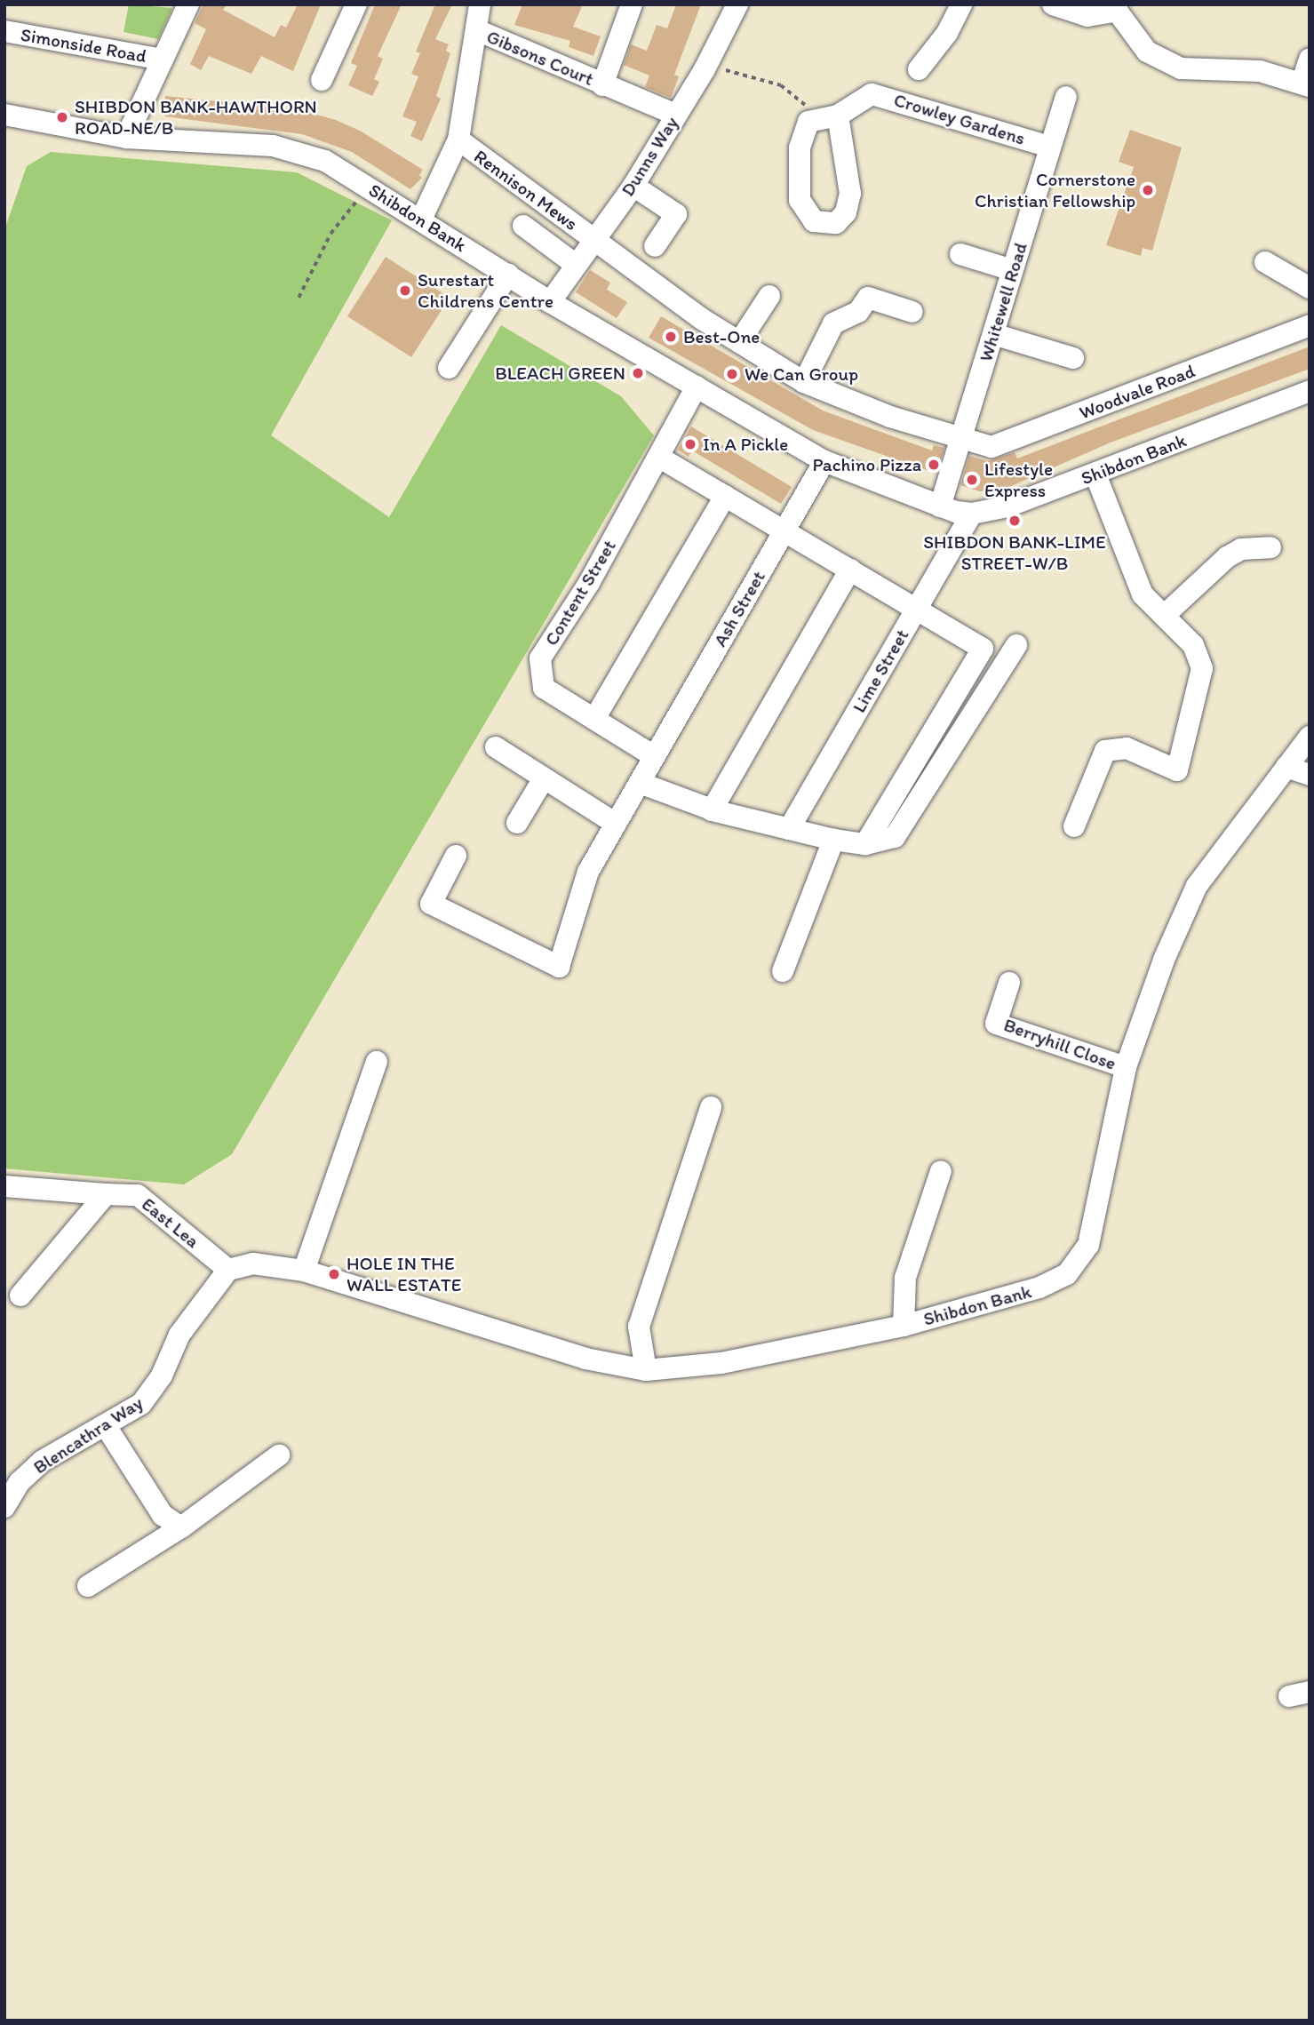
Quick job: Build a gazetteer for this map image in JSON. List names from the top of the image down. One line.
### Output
{"streets":{"street":["Simonside Road","Gibsons Court","Crowley Gardens","Dunns Way","Rennison Mews","Shibdon Bank","Whitewell Road","Woodvale Road","Content Street","Ash Street","Lime Street","Berryhill Close","East Lea","Blencathra Way"]},"crossings":[["Gibsons Court","Dunns Way"],["Crowley Gardens","Whitewell Road"],["Dunns Way","Rennison Mews"],["Dunns Way","Shibdon Bank"],["Rennison Mews","Woodvale Road"],["Shibdon Bank","Whitewell Road"],["Shibdon Bank","Content Street"],["Shibdon Bank","Ash Street"],["Shibdon Bank","Lime Street"],["Shibdon Bank","Berryhill Close"],["Whitewell Road","Woodvale Road"],["Content Street","Ash Street"],["East Lea","Blencathra Way"]],"places":["SHIBDON BANK-HAWTHORN ROAD-NE/B","Cornerstone Christian Fellowship","Surestart Childrens Centre","Best-One","BLEACH GREEN","We Can Group","In A Pickle","Pachino Pizza","Lifestyle Express","SHIBDON BANK-LIME STREET-W/B","HOLE IN THE WALL ESTATE"]}
